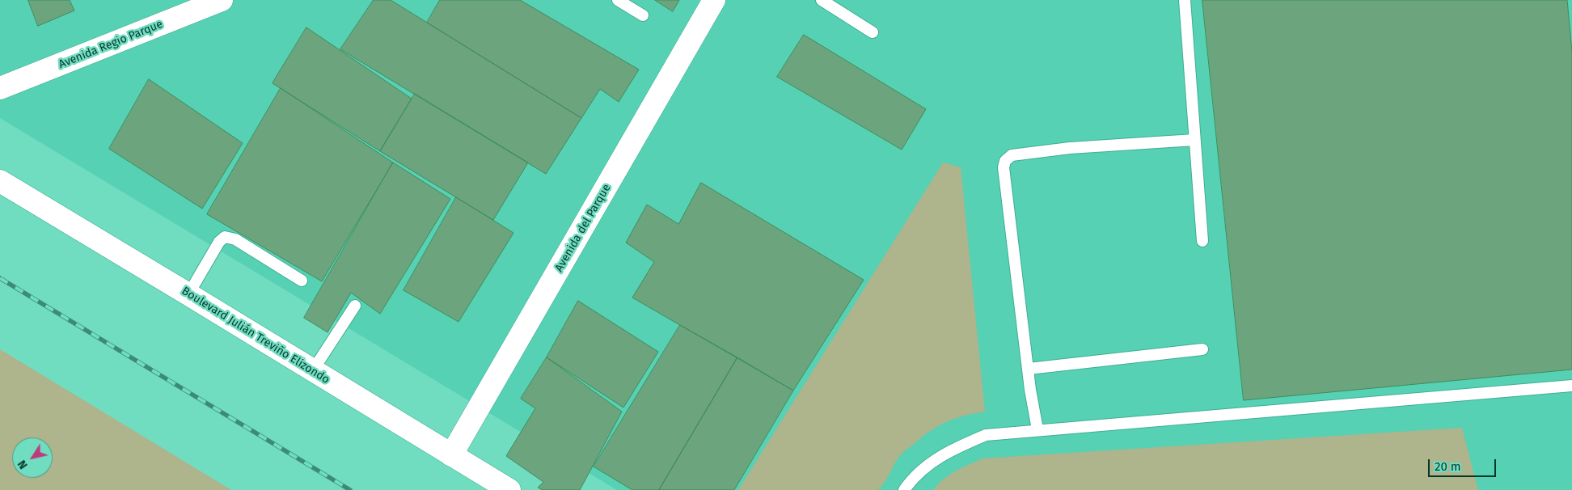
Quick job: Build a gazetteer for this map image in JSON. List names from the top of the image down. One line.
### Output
{"streets":{"street":["Avenida Regio Parque","Avenida del Parque","Boulevard Julián Treviño Elizondo"]},"crossings":[["Avenida del Parque","Boulevard Julián Treviño Elizondo"]],"scale_bar":"20 m","north":"bottom left"}
